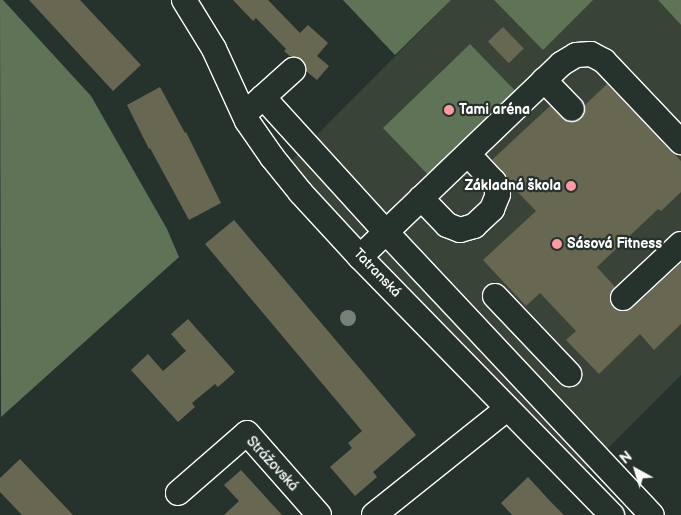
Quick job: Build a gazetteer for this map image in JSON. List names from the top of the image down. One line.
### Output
{"streets":{"street":["Tatranská","Strážovská"]},"places":["Tami aréna","Základná škola","Sásová Fitness"],"north":"top left"}
